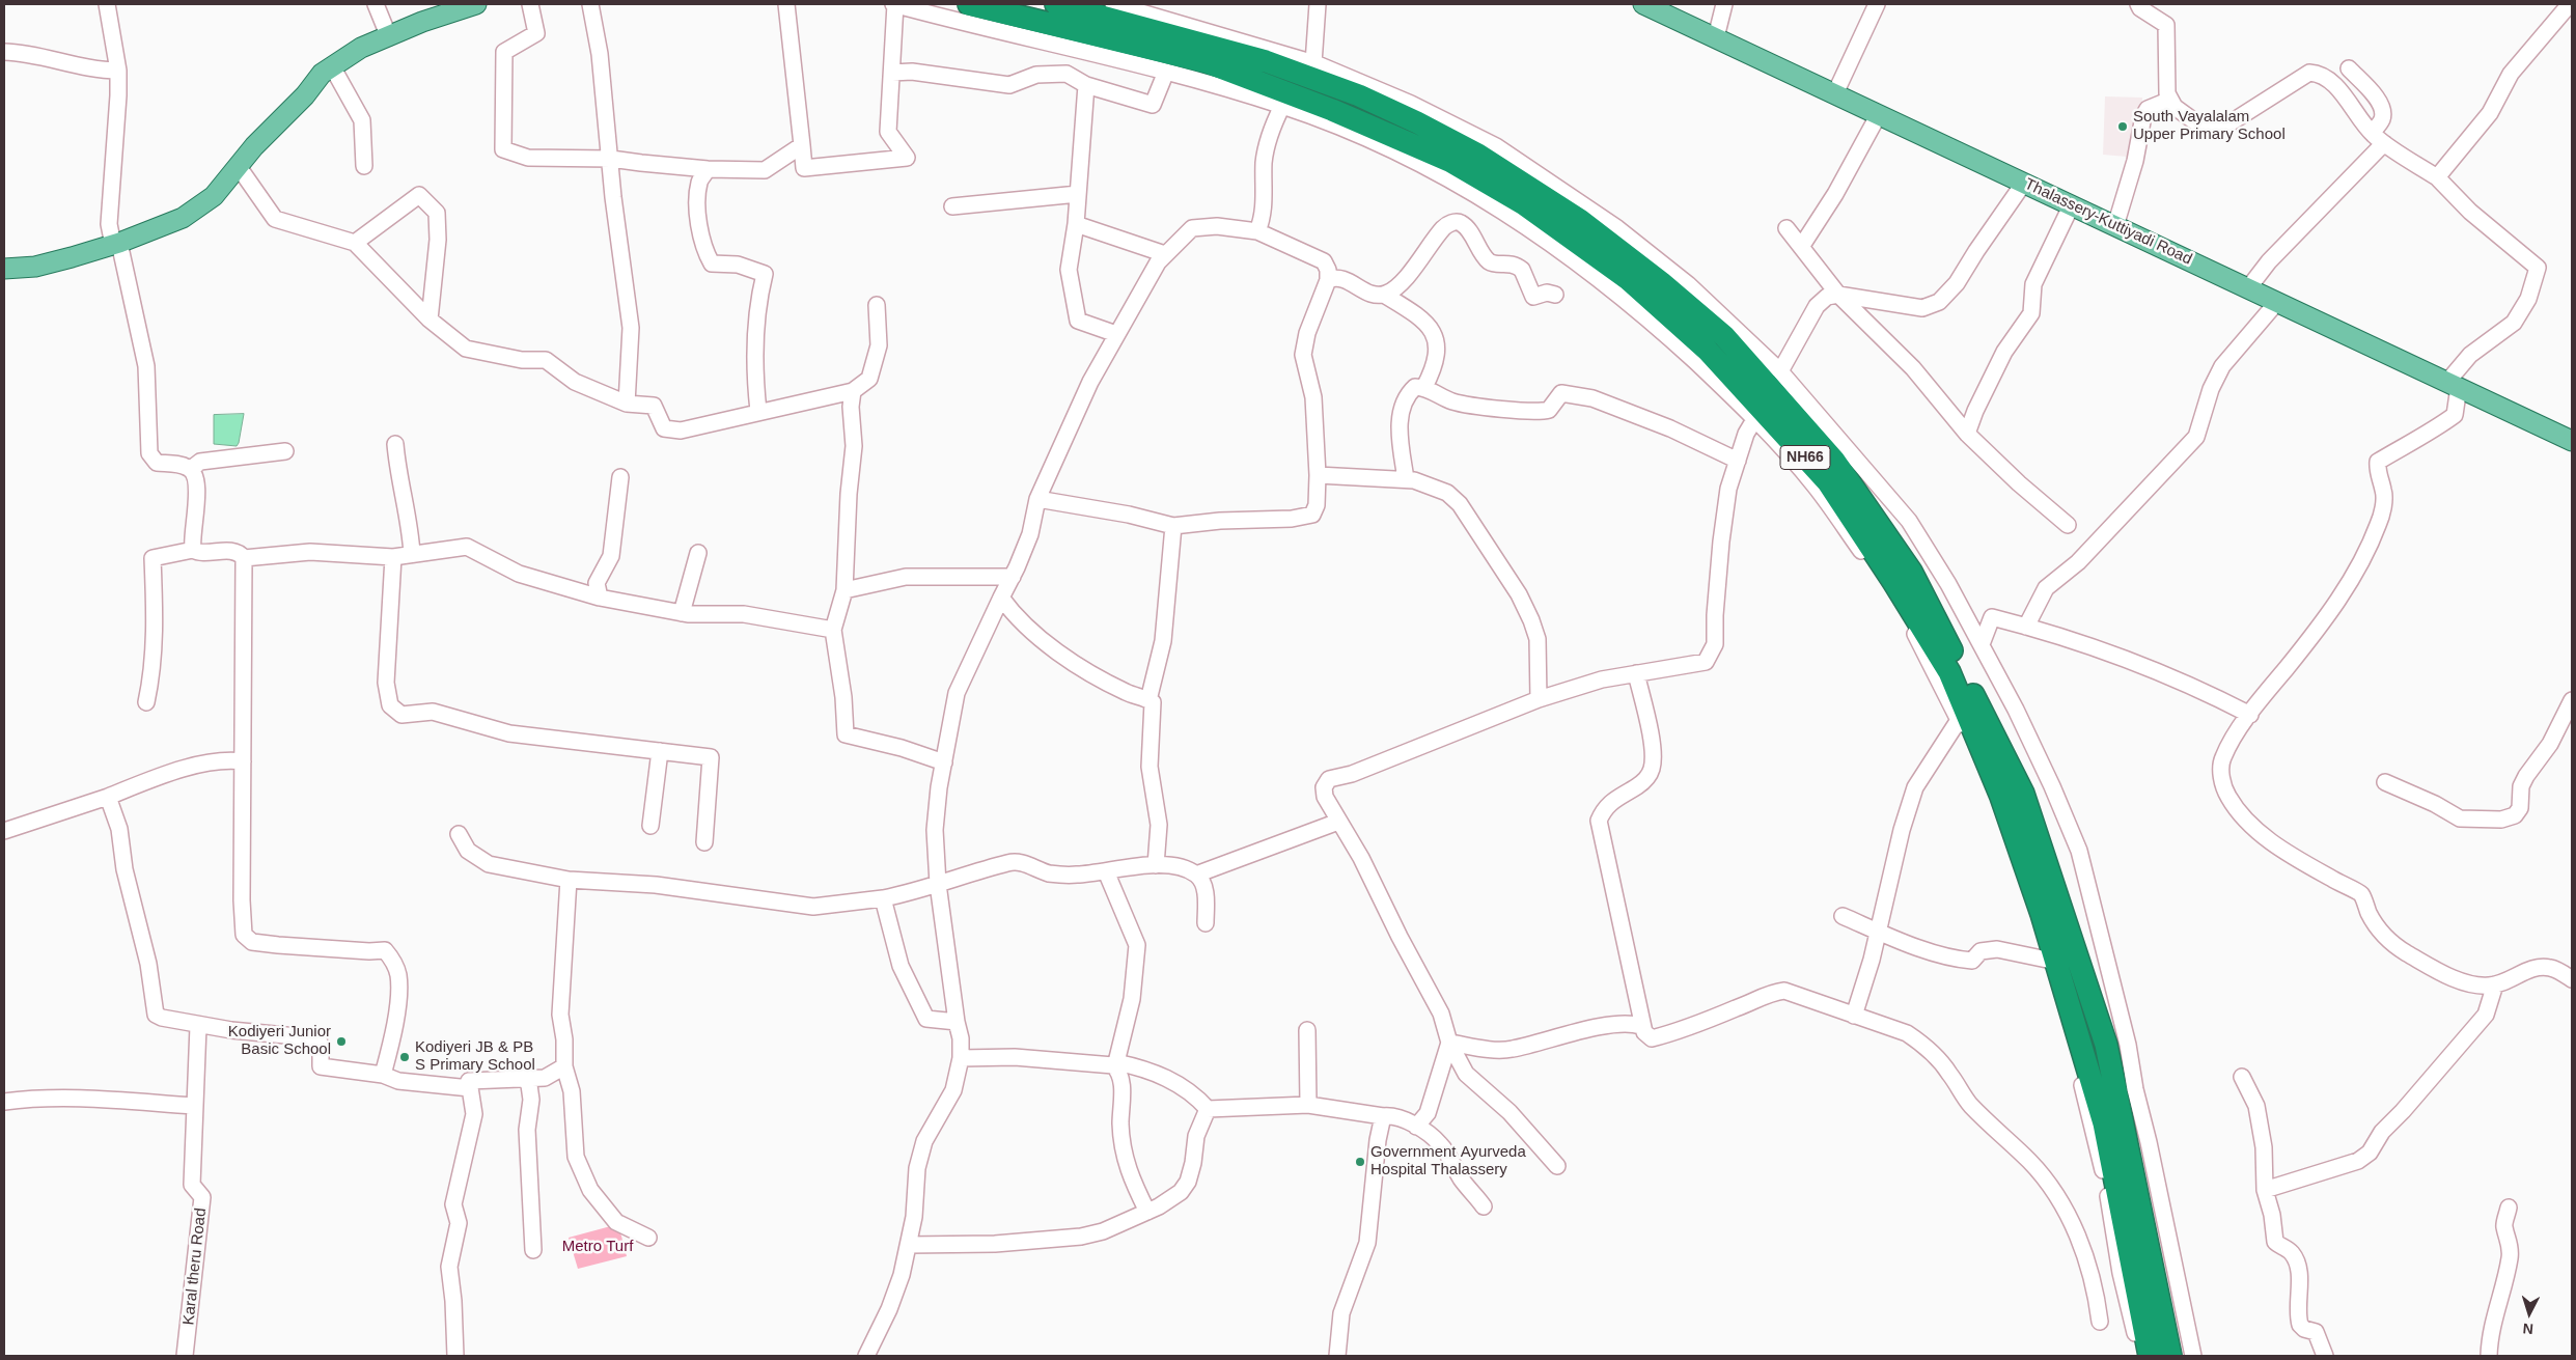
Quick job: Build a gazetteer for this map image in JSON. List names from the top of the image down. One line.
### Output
{"streets":{"highway":["NH66"],"main road":["Thalassery-Kuttiyadi Road"],"street":["Karal theru Road"]},"parks":["Metro Turf"],"places":["South Vayalalam Upper Primary School","Kodiyeri Junior Basic School","Kodiyeri JB & PB S Primary School","Government Ayurveda Hospital Thalassery"],"north":"bottom"}
